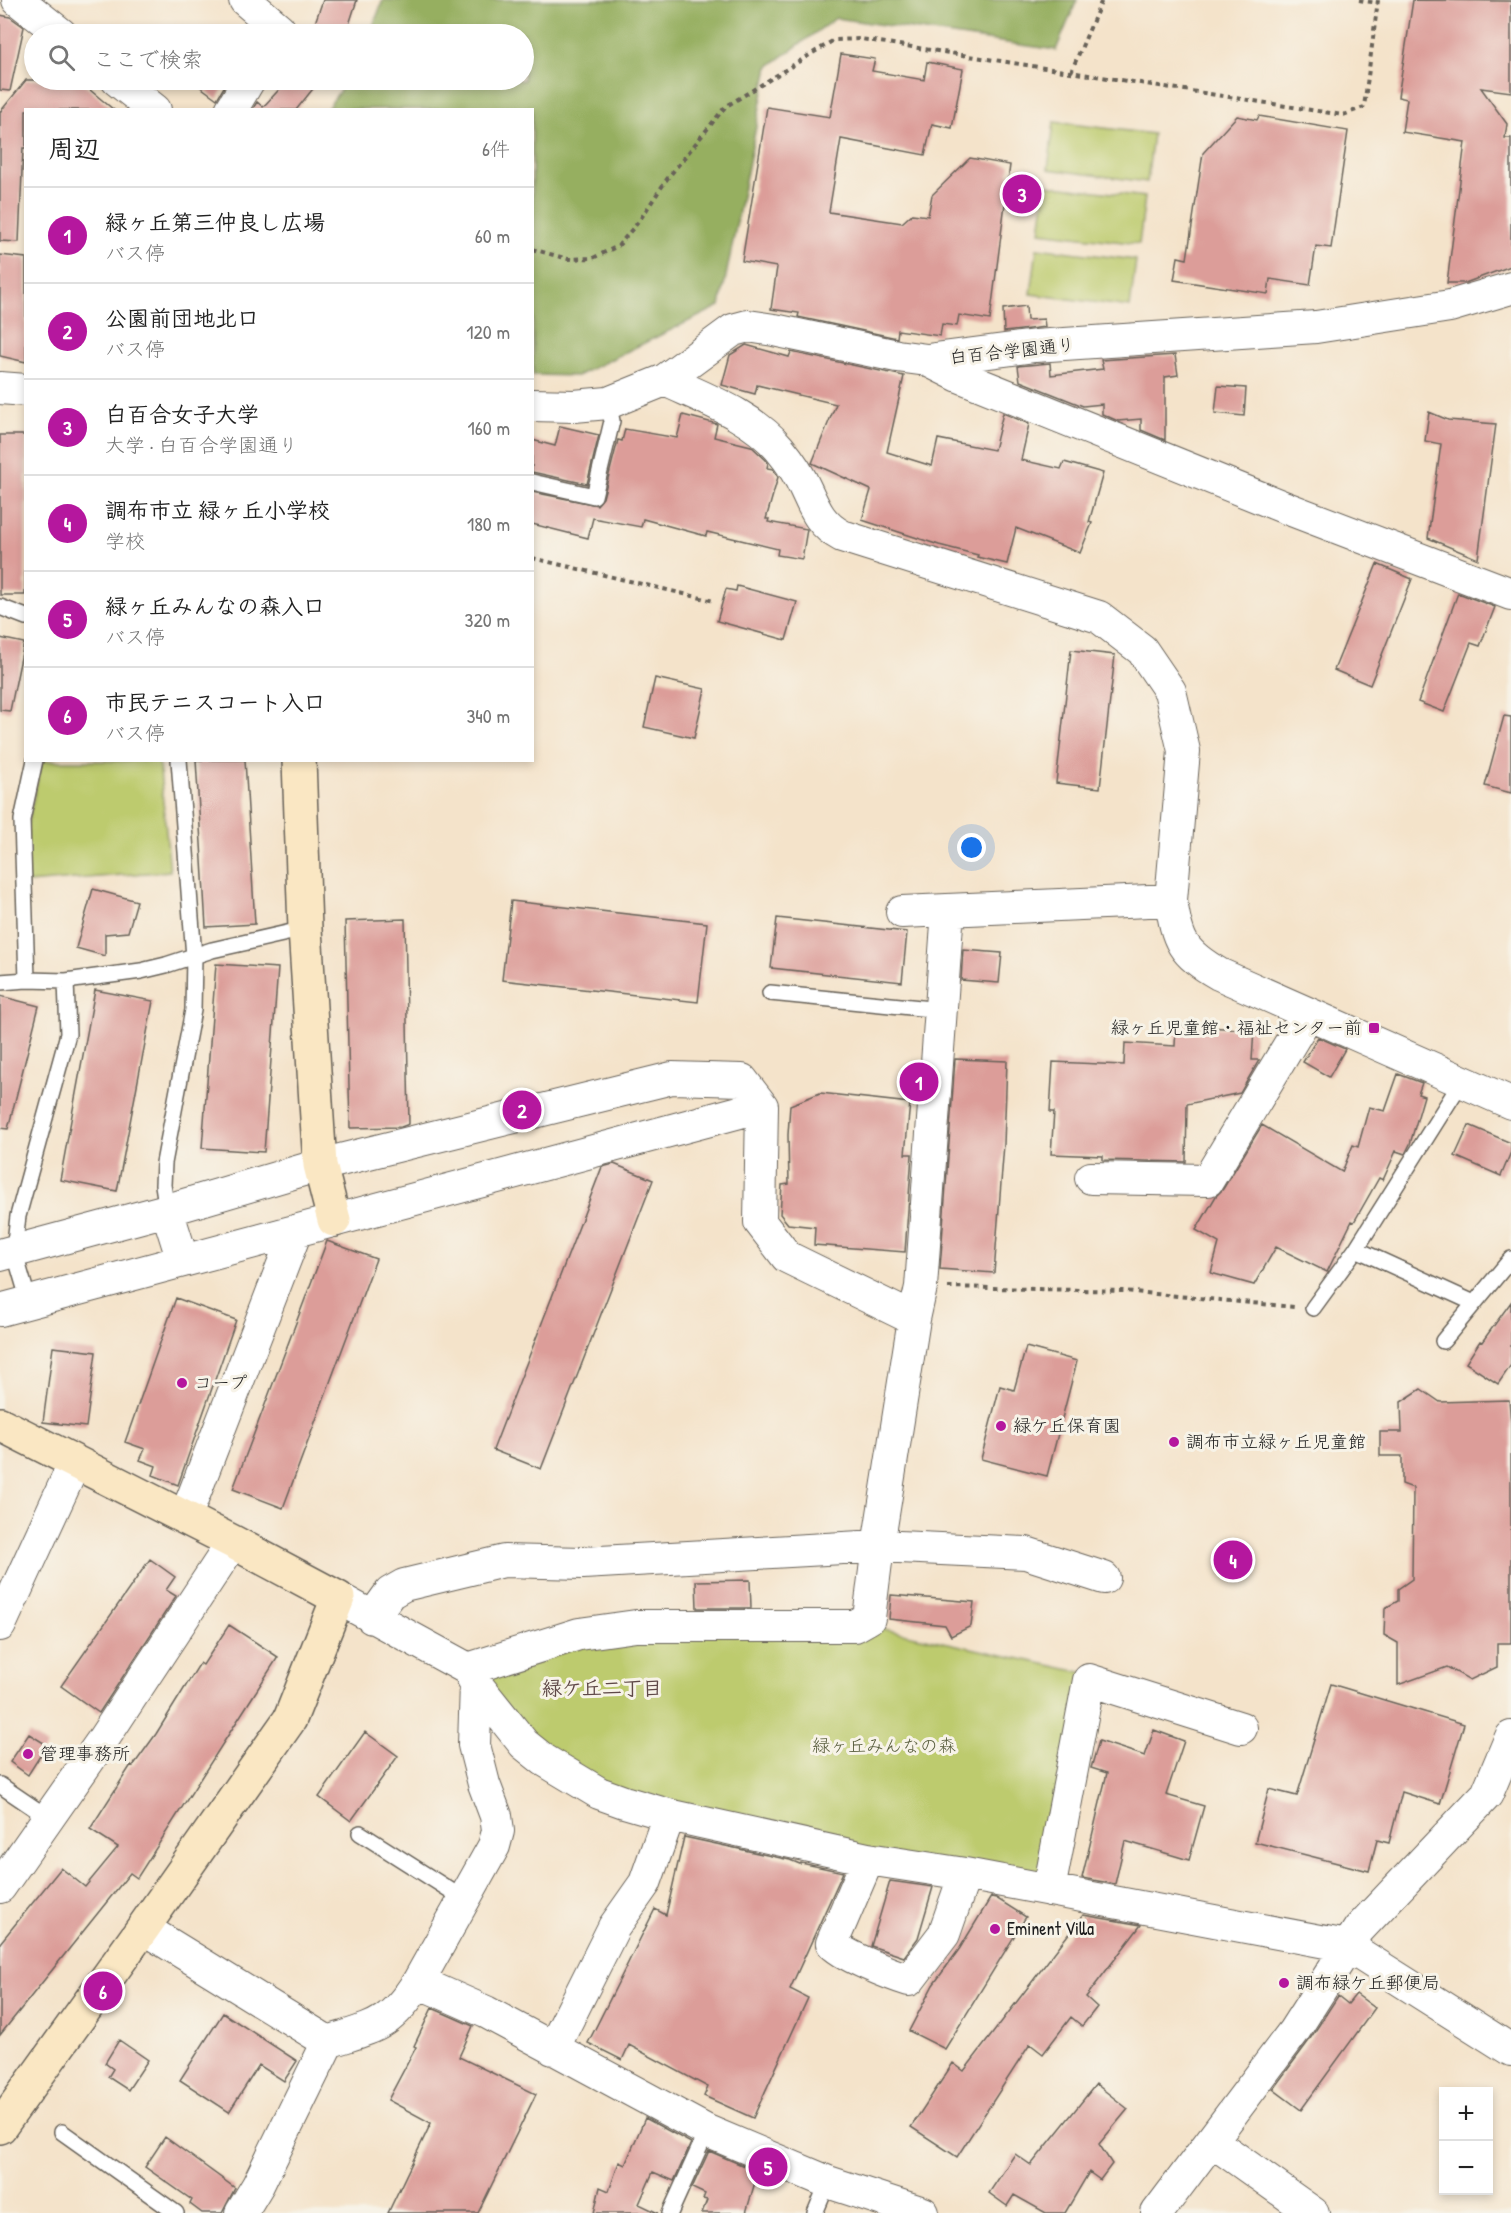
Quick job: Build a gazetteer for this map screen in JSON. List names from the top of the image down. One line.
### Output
{"streets":{"street":["白百合学園通り"]},"districts":["緑ケ丘二丁目"],"parks":["緑ヶ丘みんなの森"],"places":{"transit":["緑ヶ丘児童館・福祉センター前"],"other":["コープ","緑ケ丘保育園","調布市立緑ヶ丘児童館","管理事務所","Eminent Villa","調布緑ケ丘郵便局"]},"page":{"search":"ここで検索","heading":["周辺","6件"],"pins":["3","1","2","4","6","5"],"list":[{"mark":"1","name":"緑ヶ丘第三仲良し広場","note":"バス停","value":"60 m"},{"mark":"2","name":"公園前団地北口","note":"バス停","value":"120 m"},{"mark":"3","name":"白百合女子大学","note":"大学 · 白百合学園通り","value":"160 m"},{"mark":"4","name":"調布市立 緑ヶ丘小学校","note":"学校","value":"180 m"},{"mark":"5","name":"緑ヶ丘みんなの森入口","note":"バス停","value":"320 m"},{"mark":"6","name":"市民テニスコート入口","note":"バス停","value":"340 m"}],"map_buttons":["+","−"]}}
